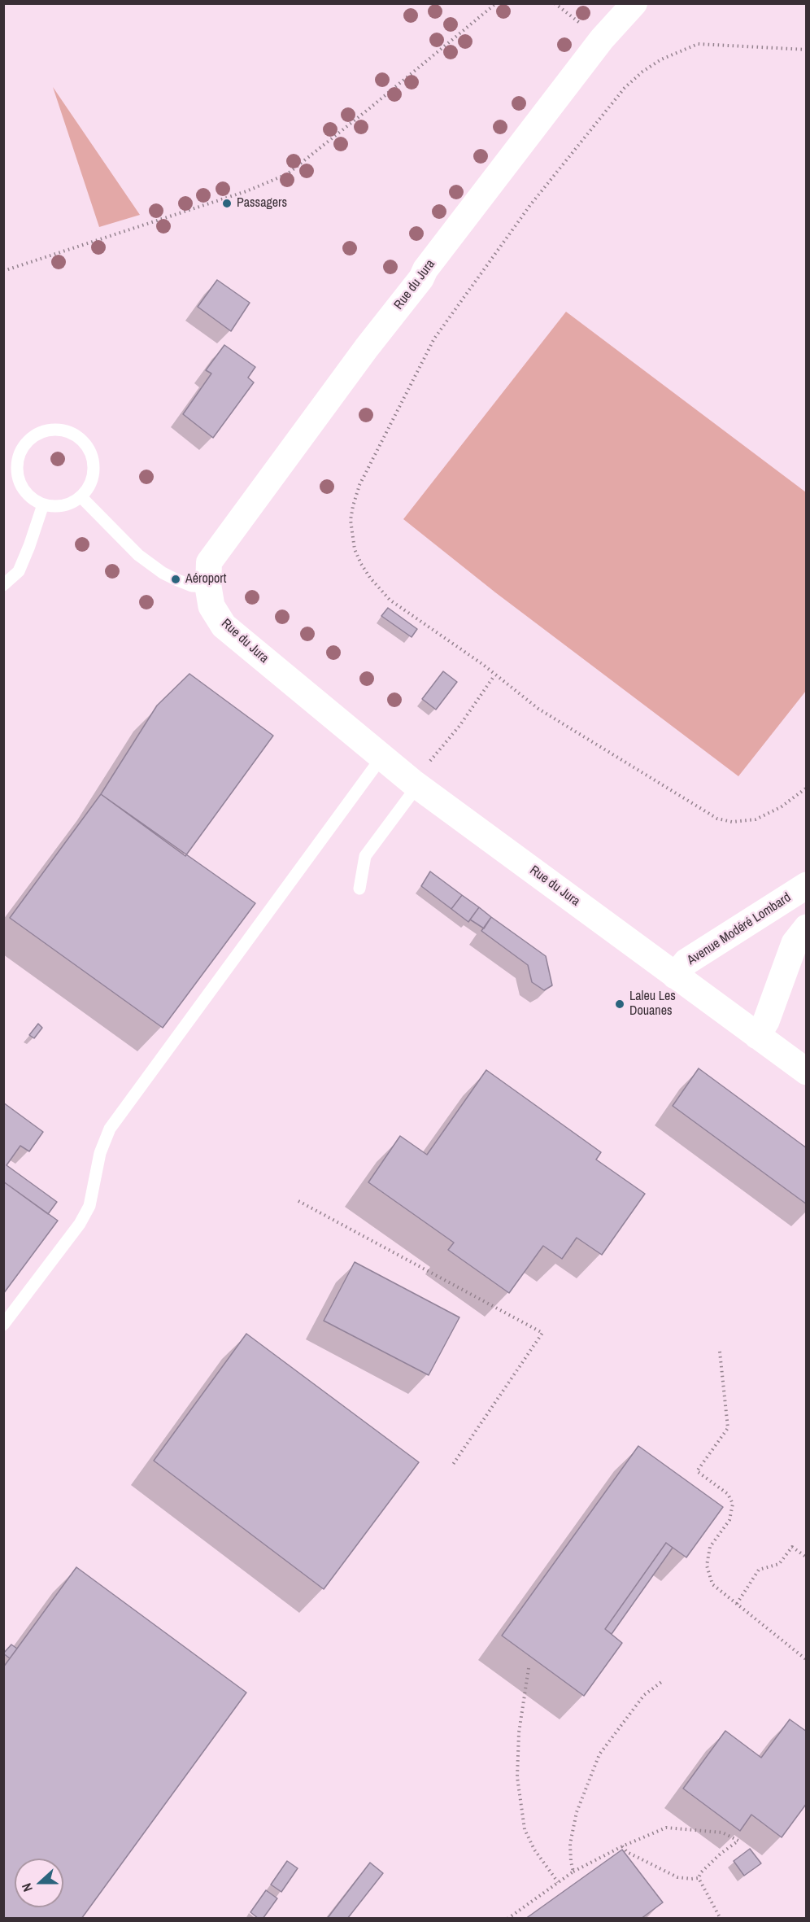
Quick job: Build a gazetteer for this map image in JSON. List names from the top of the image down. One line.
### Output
{"streets":{"street":["Rue du Jura","Avenue Modéré Lombard"]},"crossings":[["Rue du Jura","Avenue Modéré Lombard"]],"places":["Passagers","Aéroport","Laleu Les Douanes"],"north":"left"}
